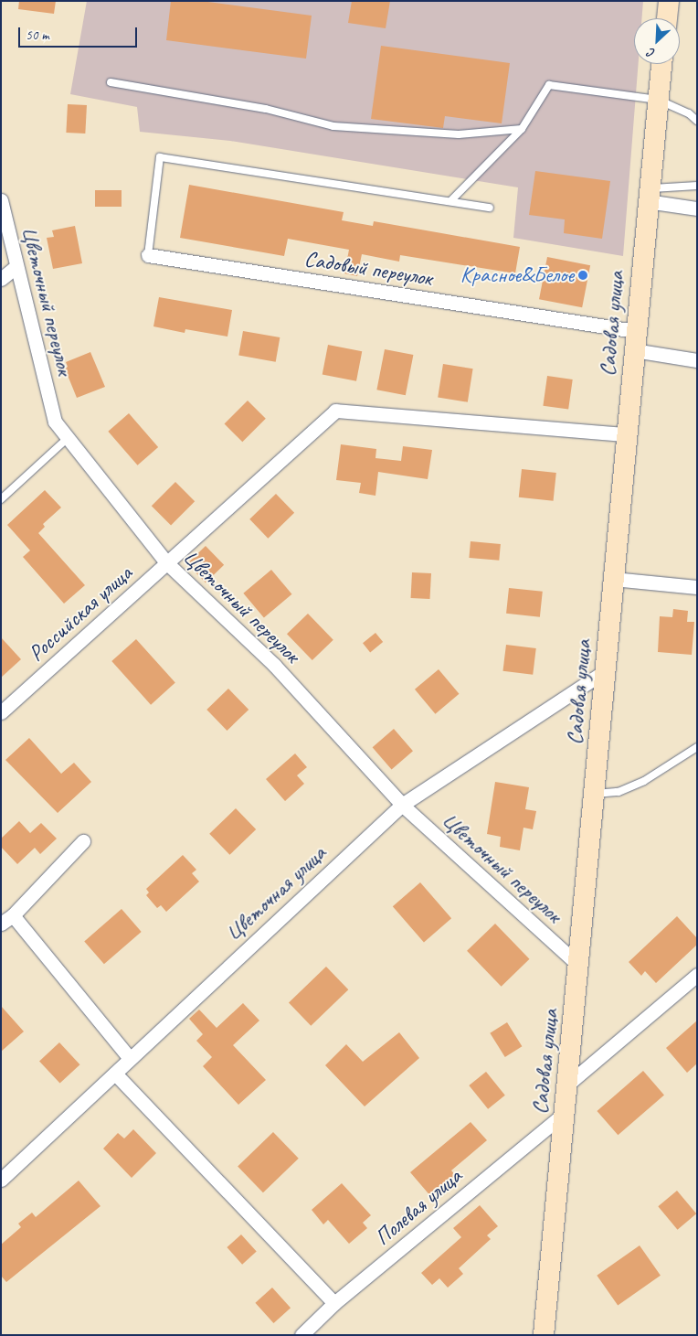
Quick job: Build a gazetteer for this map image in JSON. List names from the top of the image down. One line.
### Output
{"streets":{"main road":["Садовая улица"],"street":["Садовый переулок","Цветочный переулок","Российская улица","Цветочная улица","Полевая улица"]},"crossings":[["Садовый переулок","Садовая улица"],["Цветочный переулок","Садовая улица"],["Цветочный переулок","Российская улица"],["Цветочный переулок","Цветочная улица"],["Садовая улица","Российская улица"],["Садовая улица","Цветочная улица"],["Садовая улица","Полевая улица"]],"places":["Красное&Белое"],"scale_bar":"50 m","north":"bottom left"}
